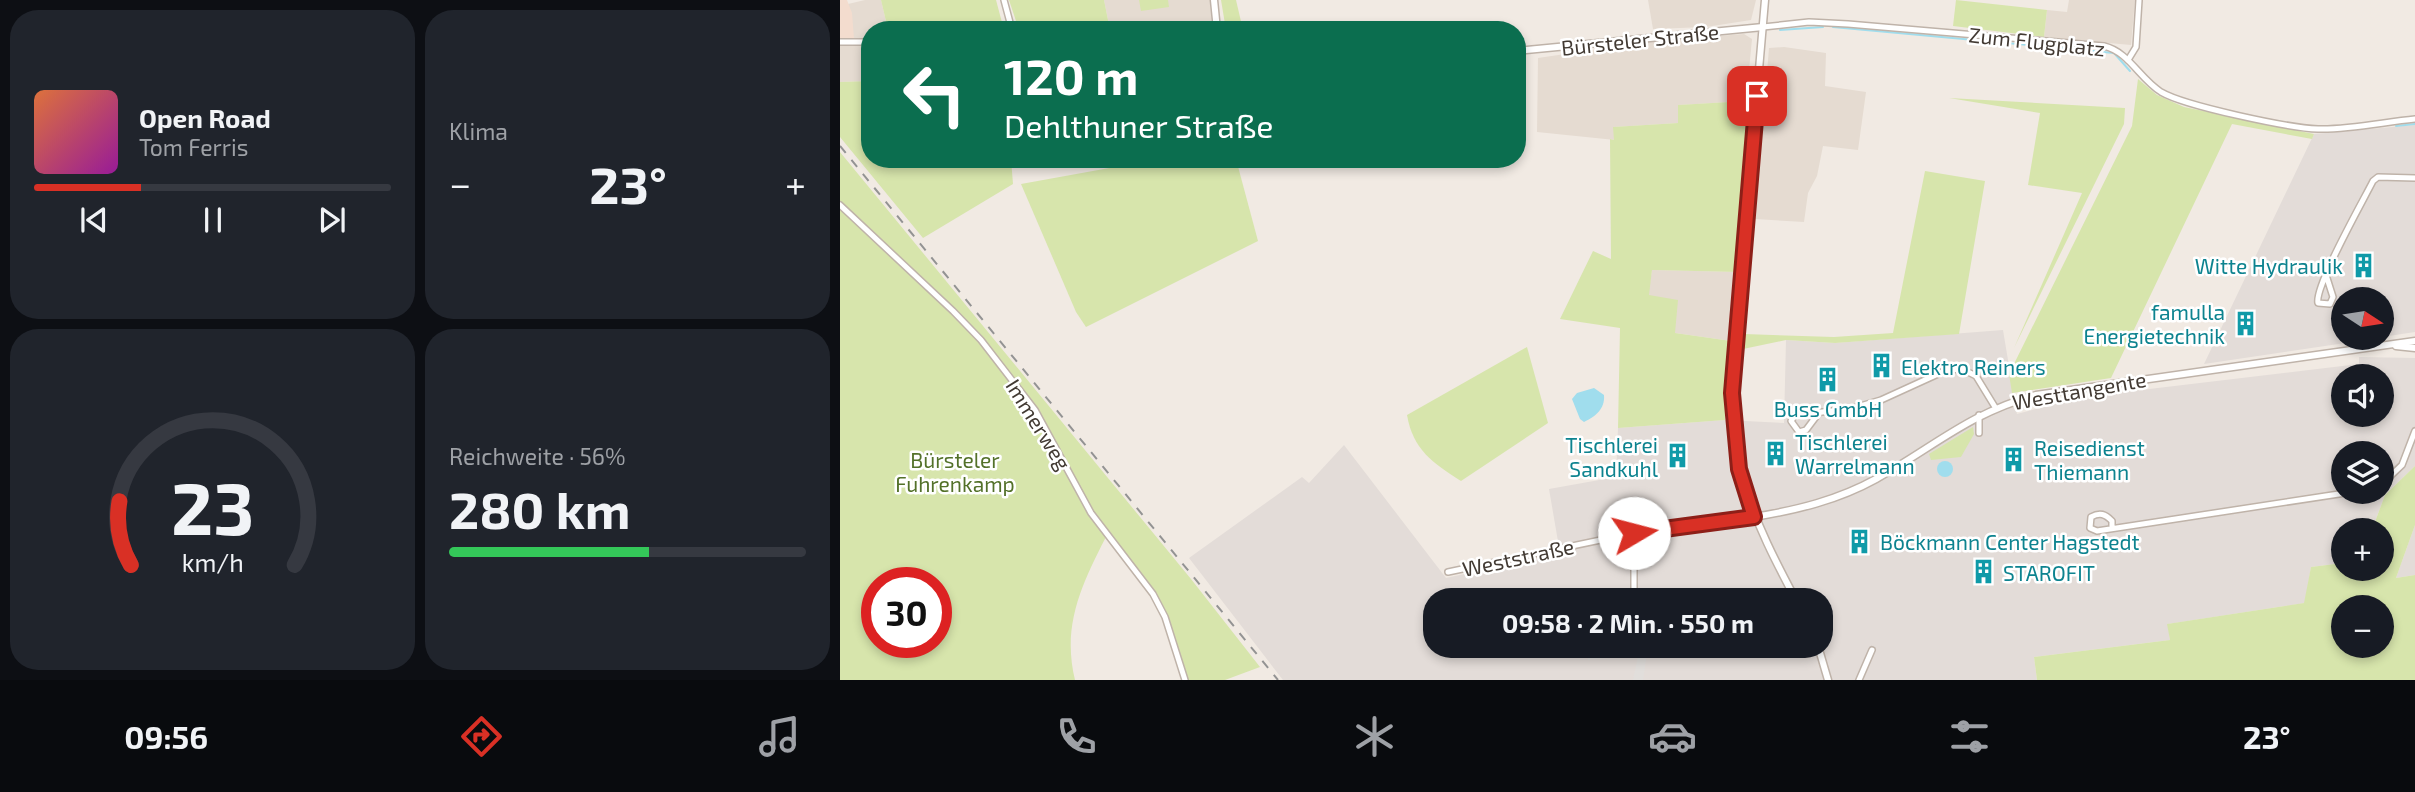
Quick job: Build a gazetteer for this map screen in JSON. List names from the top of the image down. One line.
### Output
{"streets":{"street":["Bürsteler Straße","Zum Flugplatz","Westtangente","Immerweg","Weststraße"]},"crossings":[["Bürsteler Straße","Zum Flugplatz"],["Westtangente","Weststraße"]],"parks":["Bürsteler Fuhrenkamp"],"places":{"building":["Witte Hydraulik","famulla Energietechnik","Elektro Reiners","Buss GmbH","Tischlerei Warrelmann","Tischlerei Sandkuhl","Reisedienst Thiemann","Böckmann Center Hagstedt","STAROFIT"]},"north":"right","page":{"tile":["Klima",["Reichweite · 56%","280 km"]],"turn":["120 m","Dehlthuner Straße"],"song":["Open Road","Tom Ferris"],"heat":["−","23°","+"],"map_buttons":["+","−"],"limit":"30","trip":"09:58 · 2 Min. · 550 m","tabs":["09:56","23°"],"gauge":["23","km/h"]}}
